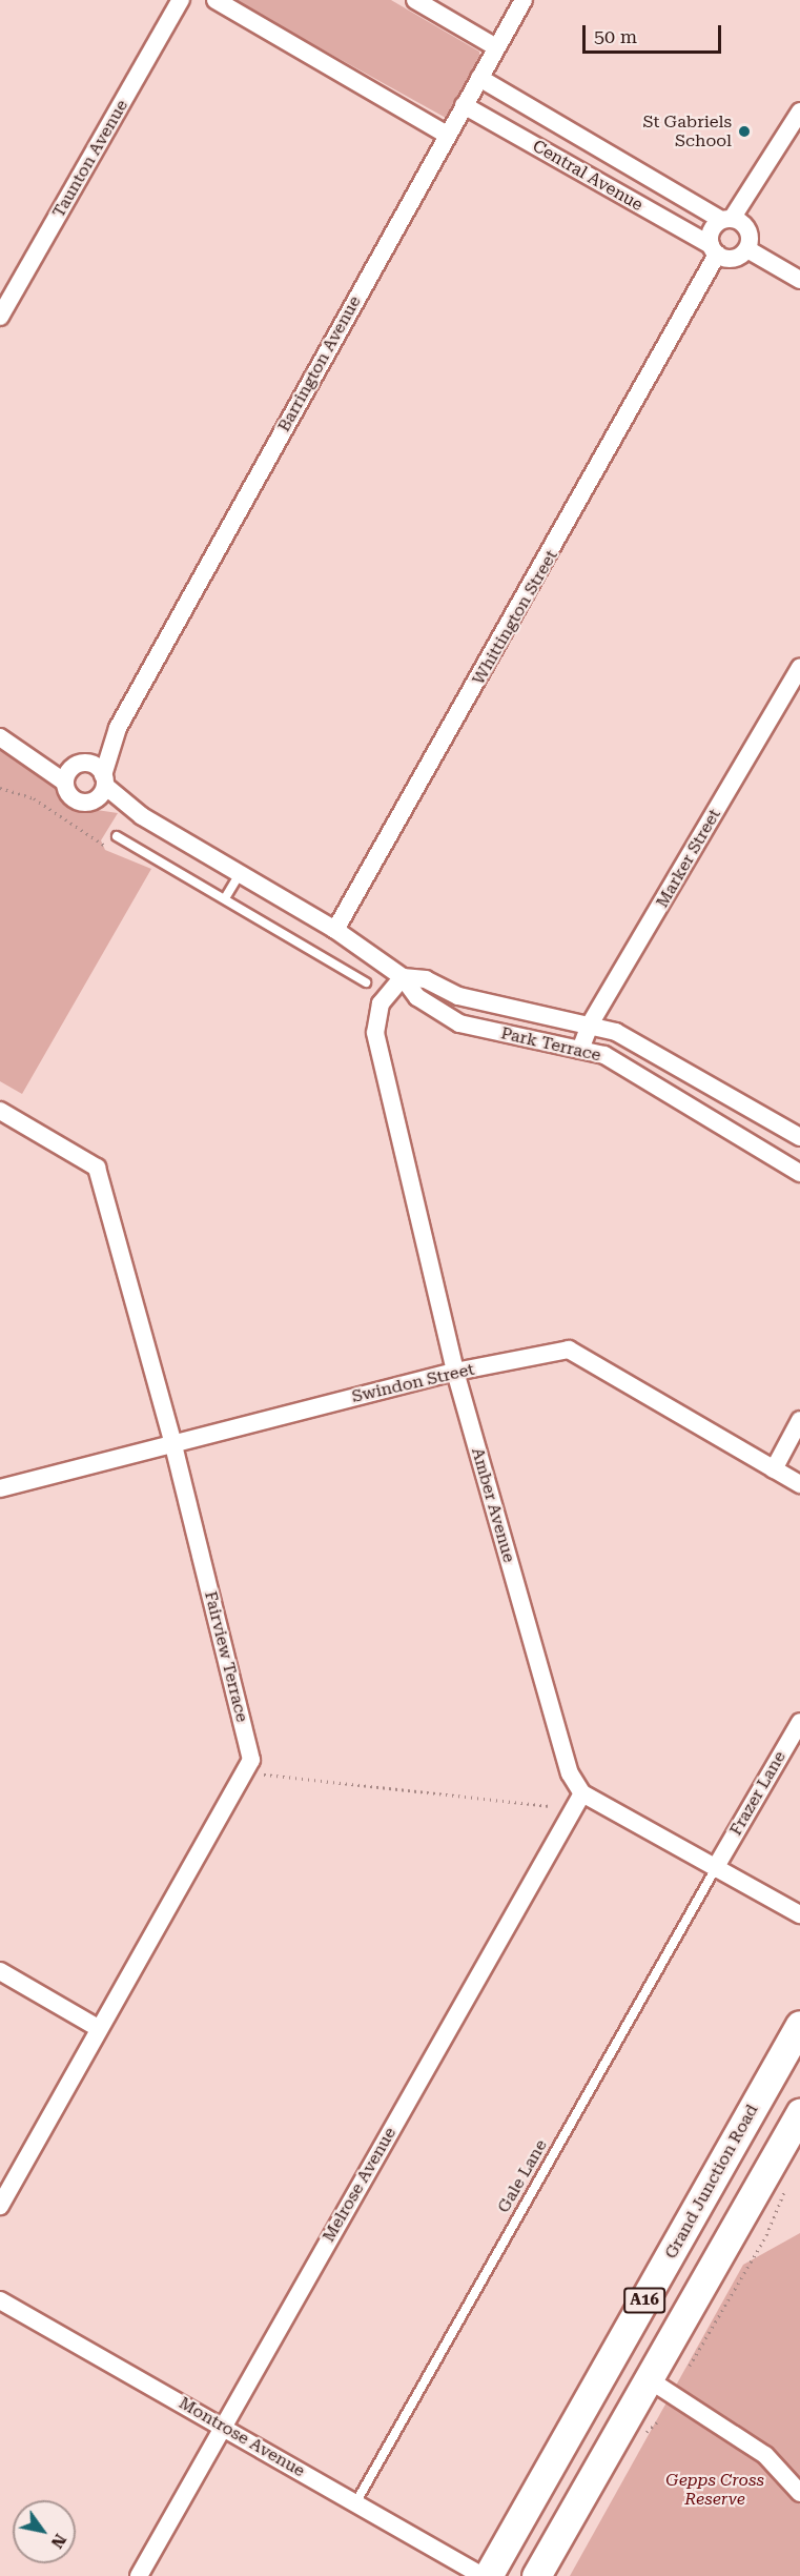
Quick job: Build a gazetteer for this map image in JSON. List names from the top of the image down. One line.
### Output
{"streets":{"highway":["Grand Junction Road","A16"],"street":["Taunton Avenue","Central Avenue","Barrington Avenue","Whittington Street","Marker Street","Park Terrace","Swindon Street","Amber Avenue","Fairview Terrace","Frazer Lane","Melrose Avenue","Montrose Avenue"],"lane":["Gale Lane"]},"crossings":[["Central Avenue","Barrington Avenue"],["Central Avenue","Whittington Street"],["Barrington Avenue","Park Terrace"],["Whittington Street","Park Terrace"],["Marker Street","Park Terrace"],["Park Terrace","Amber Avenue"],["Swindon Street","Amber Avenue"],["Swindon Street","Fairview Terrace"],["Amber Avenue","Melrose Avenue"],["Frazer Lane","Gale Lane"],["Gale Lane","Montrose Avenue"],["Grand Junction Road","A16"],["Melrose Avenue","Montrose Avenue"]],"parks":["Gepps Cross Reserve"],"places":["St Gabriels School"],"scale_bar":"50 m","north":"bottom right"}
